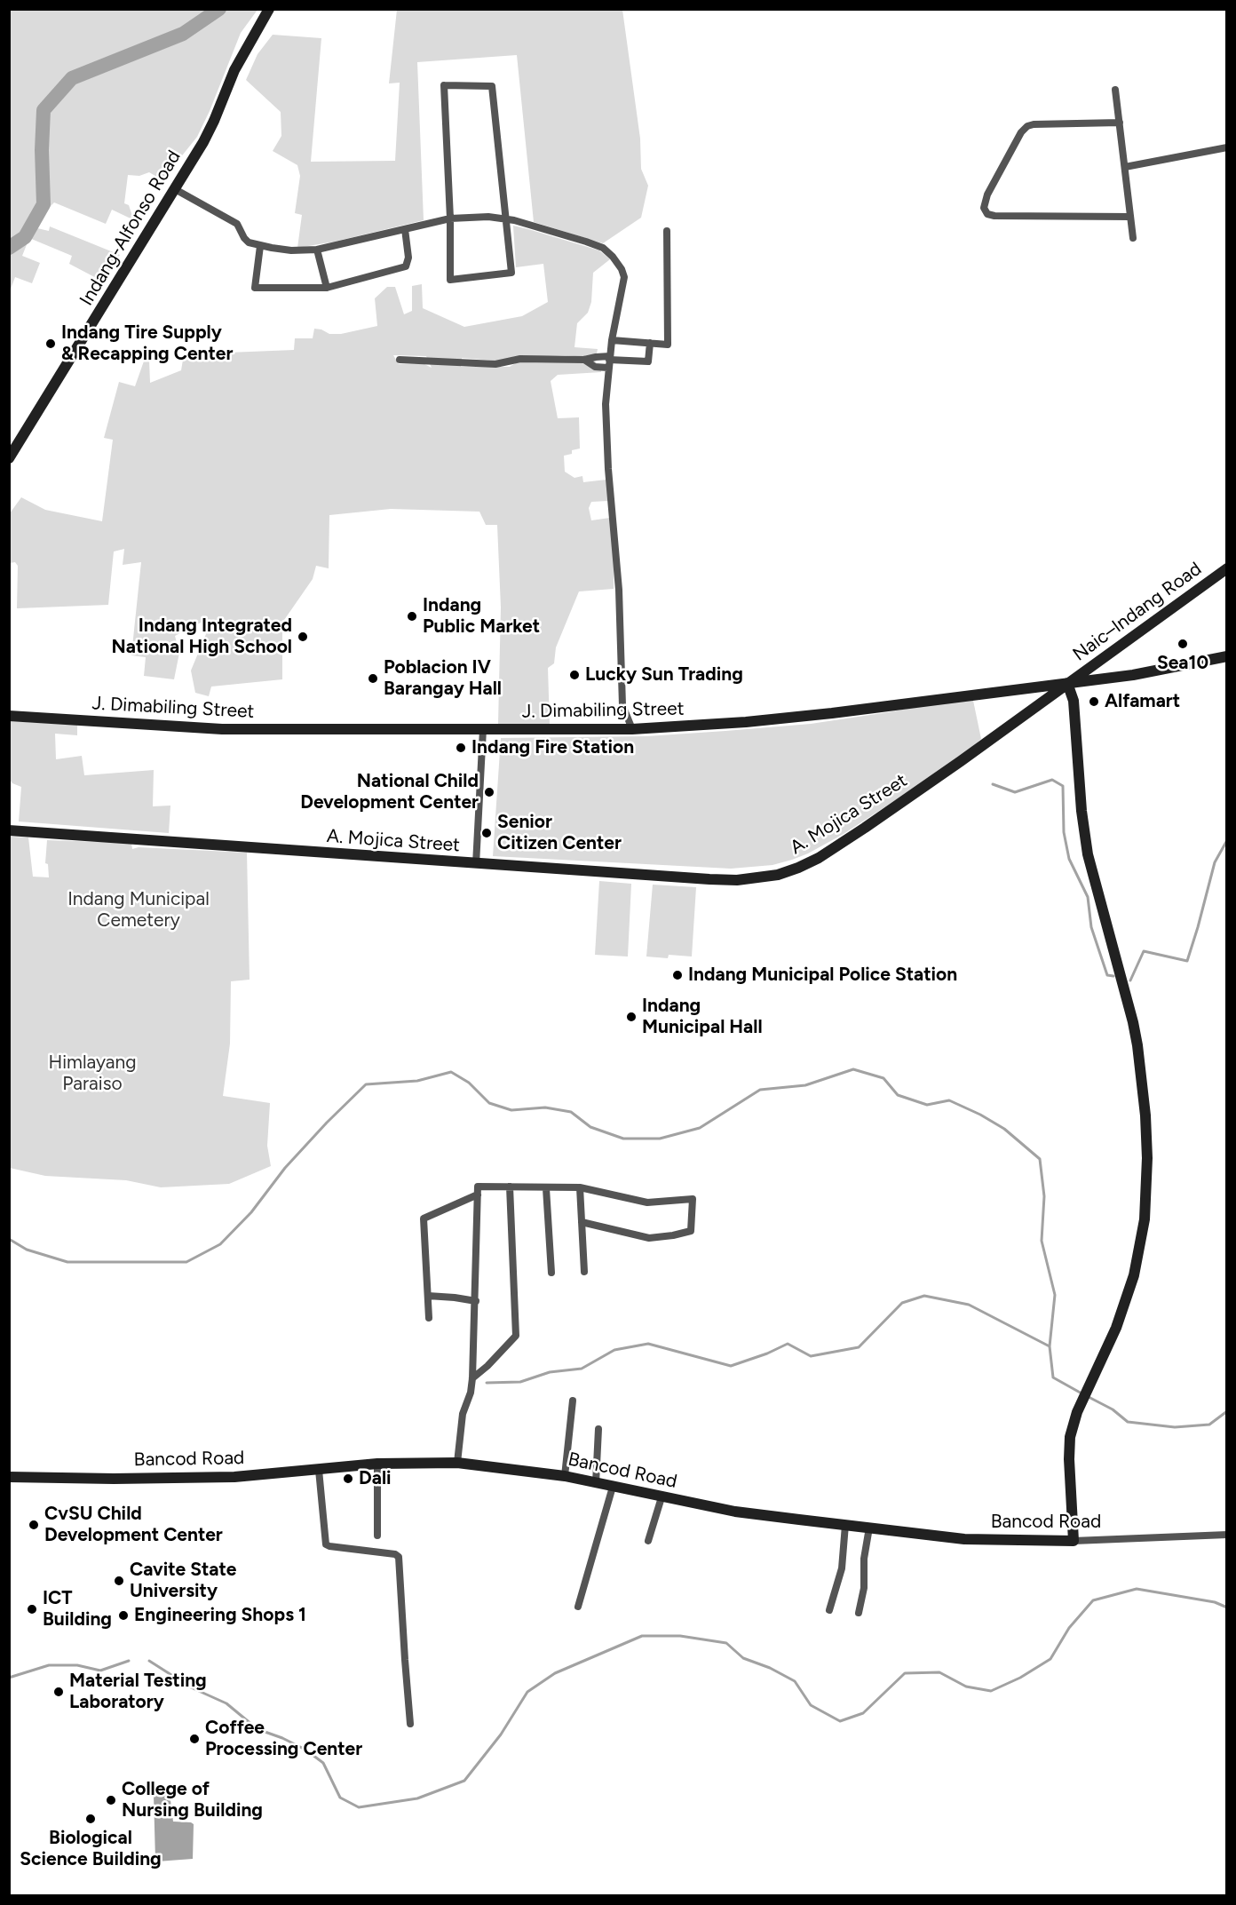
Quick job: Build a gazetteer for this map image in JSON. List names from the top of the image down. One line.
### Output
{"streets":{"street":["Indang-Alfonso Road","Naic–Indang Road","J. Dimabiling Street","A. Mojica Street","Bancod Road"]},"crossings":[["Naic–Indang Road","J. Dimabiling Street"],["Naic–Indang Road","A. Mojica Street"],["J. Dimabiling Street","A. Mojica Street"]],"parks":["Indang Municipal Cemetery","Himlayang Paraiso"],"places":["Indang Tire Supply & Recapping Center","Indang Public Market","Indang Integrated National High School","Sea10","Lucky Sun Trading","Poblacion IV Barangay Hall","Alfamart","Indang Fire Station","National Child Development Center","Senior Citizen Center","Indang Municipal Police Station","Indang Municipal Hall","Dali","CvSU Child Development Center","Cavite State University","ICT Building","Engineering Shops 1","Material Testing Laboratory","Coffee Processing Center","College of Nursing Building","Biological Science Building"]}
